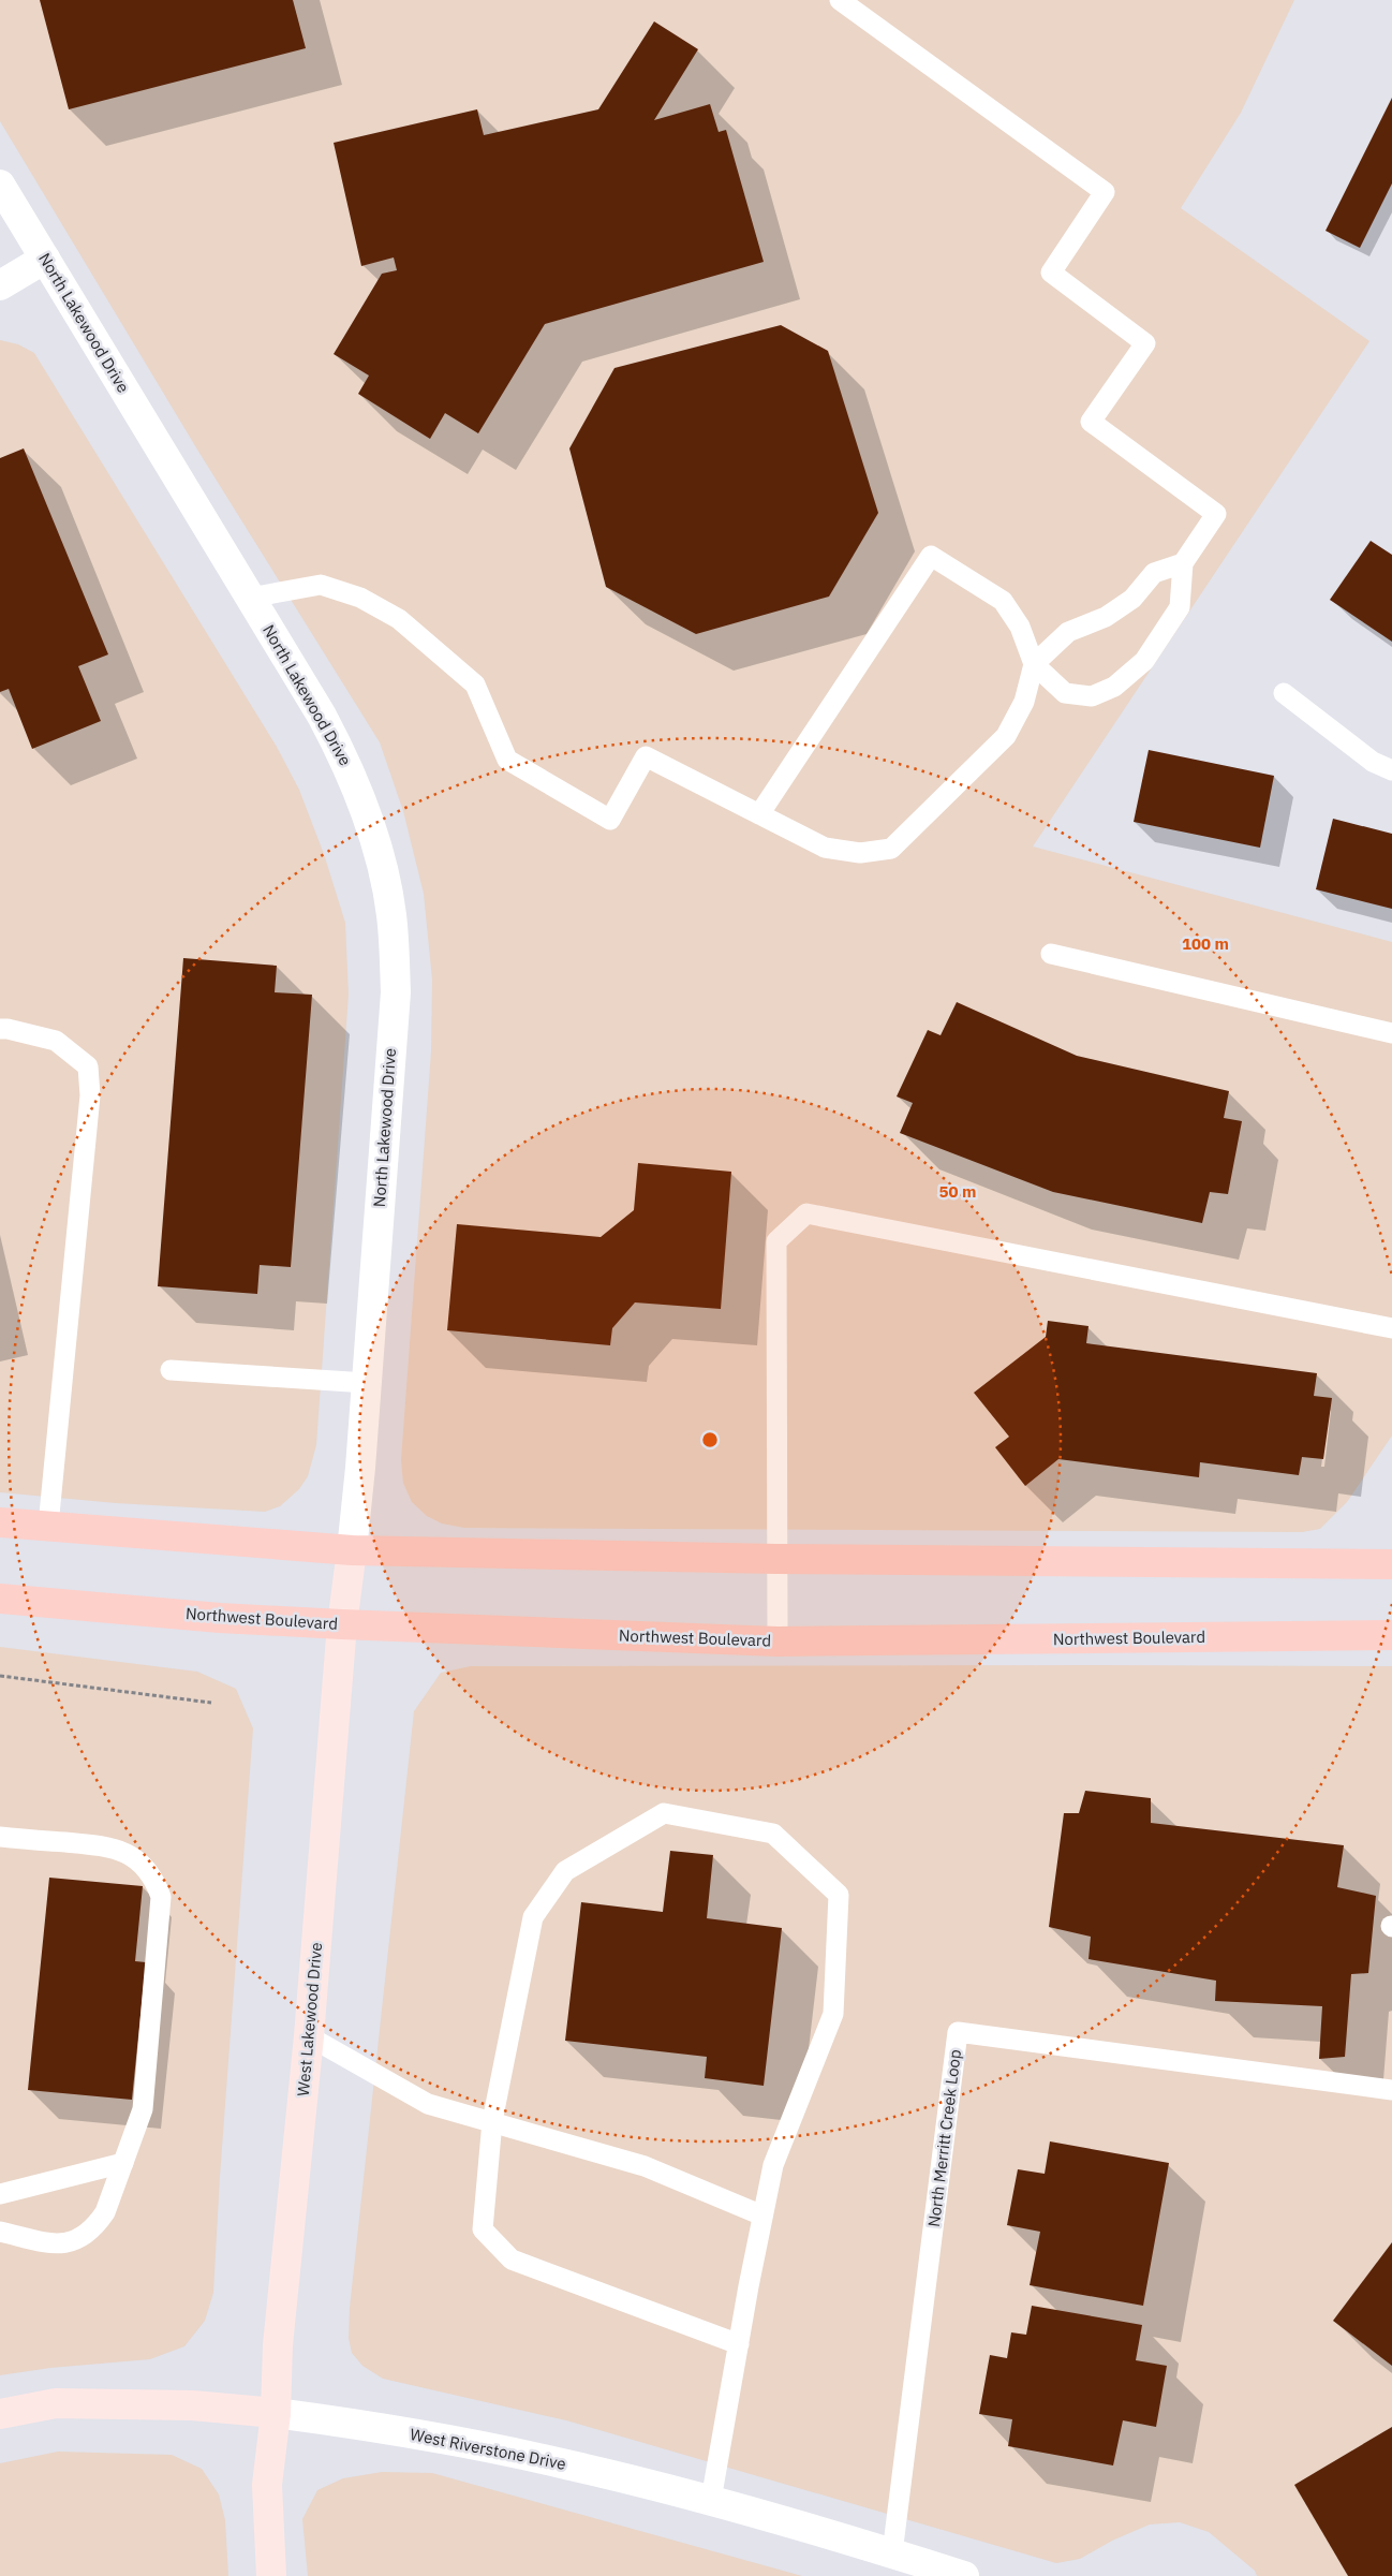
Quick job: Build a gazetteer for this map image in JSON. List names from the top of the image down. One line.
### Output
{"streets":{"main road":["Northwest Boulevard"],"street":["North Lakewood Drive","West Lakewood Drive","West Riverstone Drive"],"lane":["North Merritt Creek Loop"]},"crossings":[["North Lakewood Drive","Northwest Boulevard"],["North Lakewood Drive","West Lakewood Drive"],["Northwest Boulevard","West Lakewood Drive"],["West Lakewood Drive","West Riverstone Drive"],["North Merritt Creek Loop","West Riverstone Drive"]],"rings":["100 m","50 m"]}
